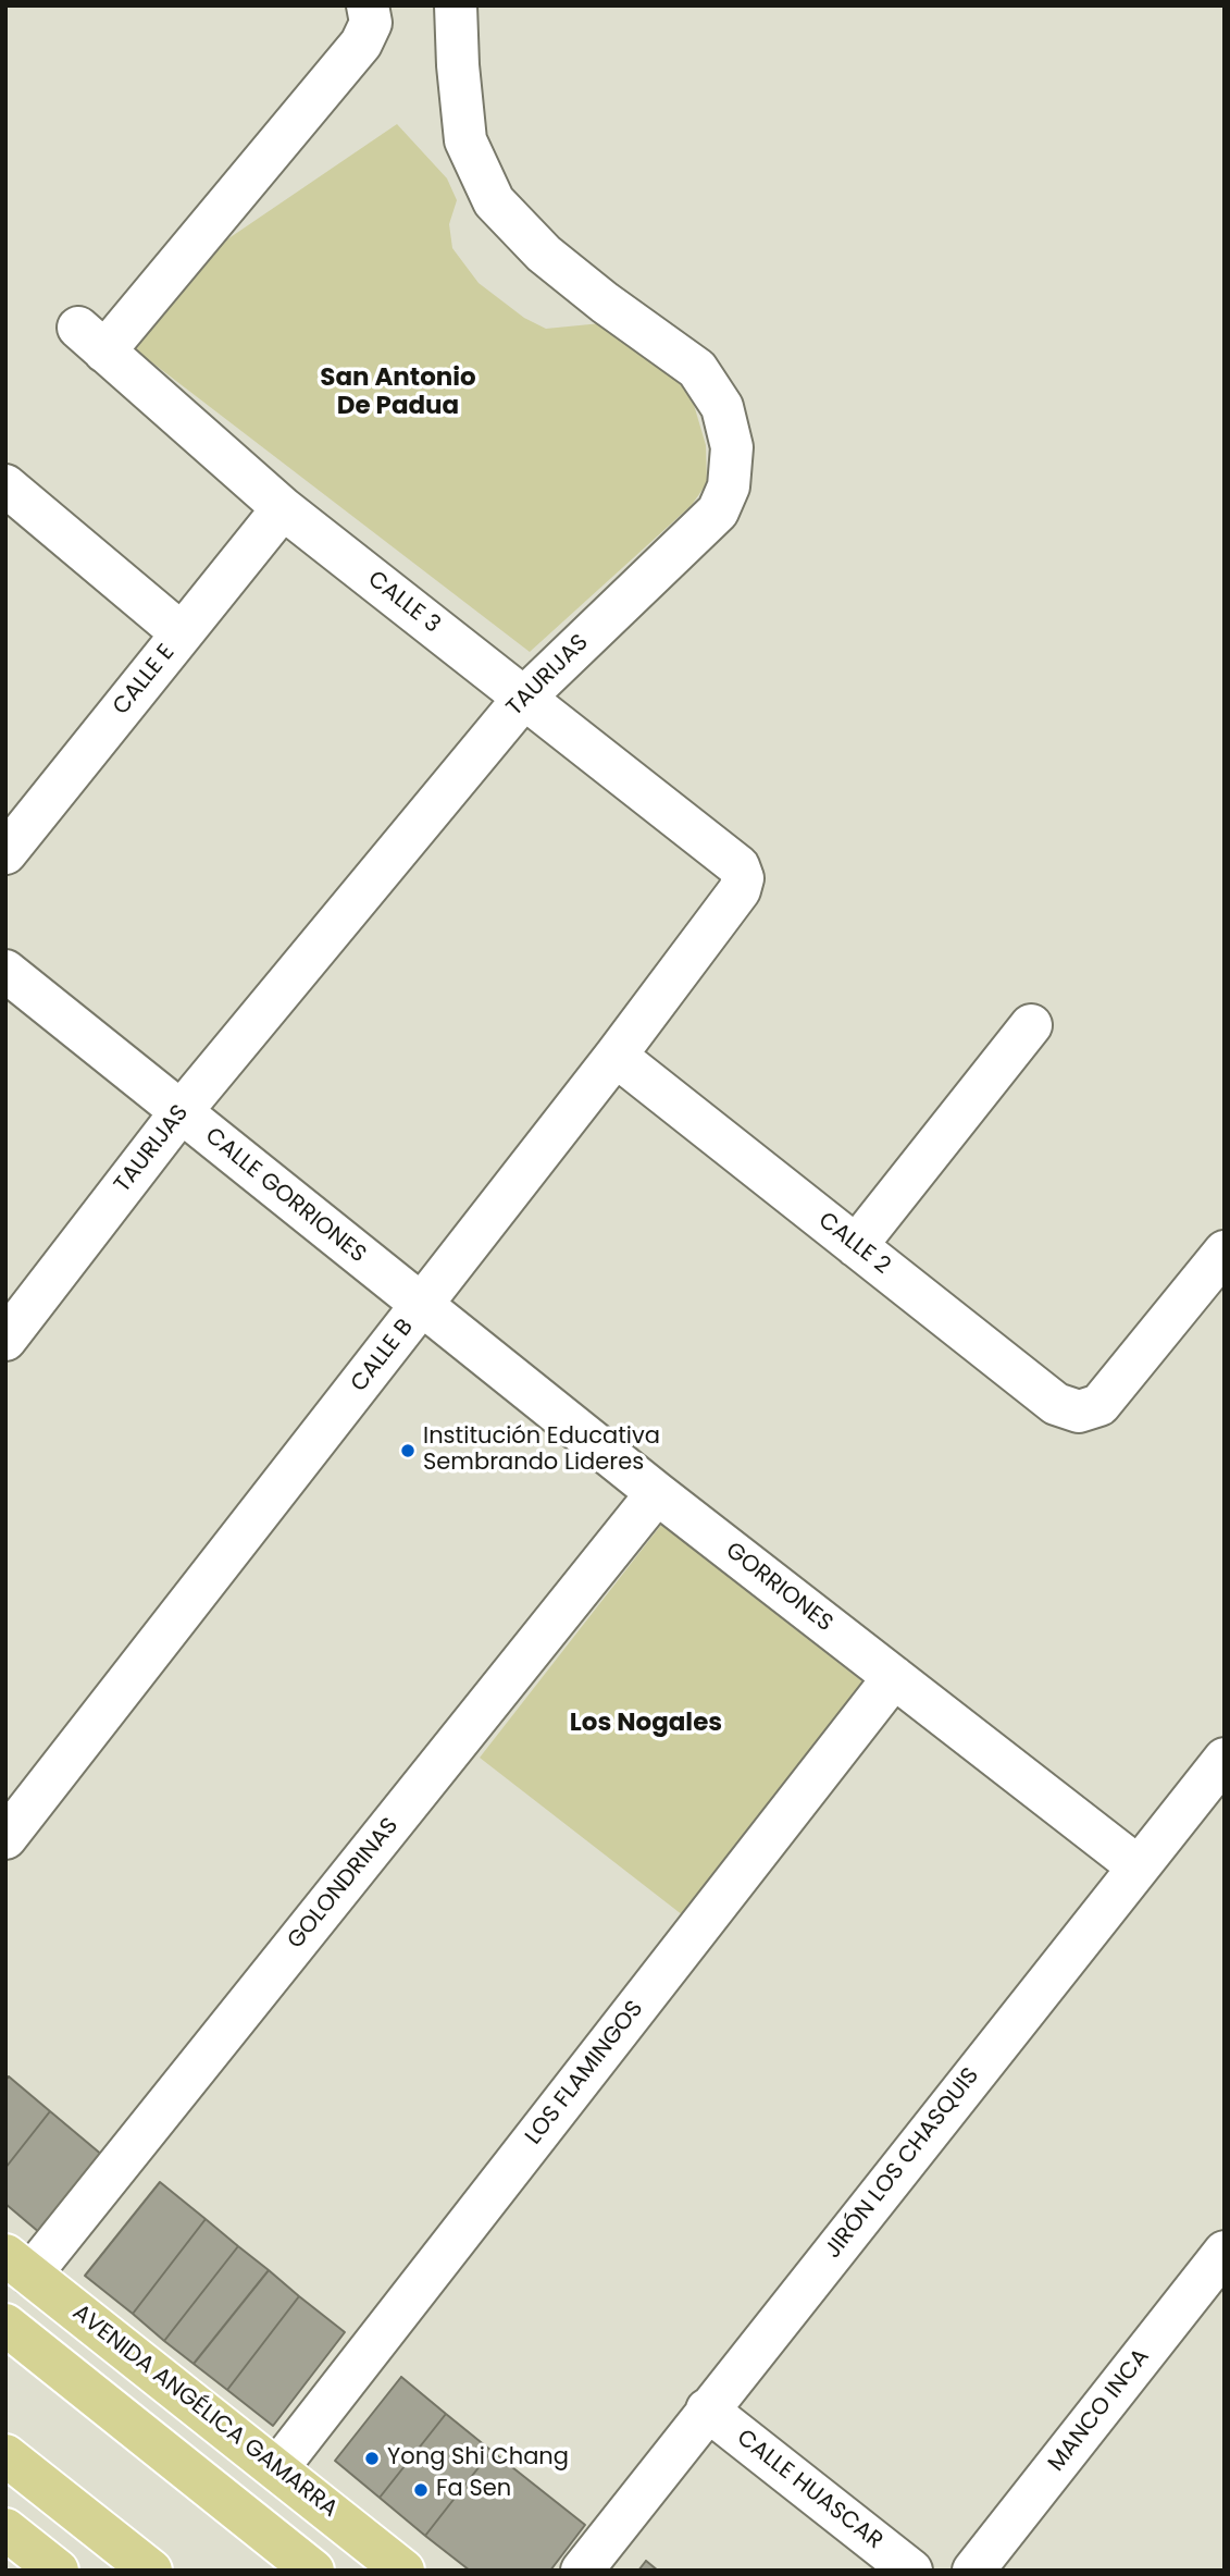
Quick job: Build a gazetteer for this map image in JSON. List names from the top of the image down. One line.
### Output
{"streets":{"main road":["AVENIDA ANGÉLICA GAMARRA"],"street":["CALLE 3","TAURIJAS","CALLE E","CALLE GORRIONES","CALLE 2","CALLE B","GORRIONES","GOLONDRINAS","LOS FLAMINGOS","JIRÓN LOS CHASQUIS","MANCO INCA","CALLE HUASCAR"]},"crossings":[["CALLE 3","TAURIJAS"],["CALLE 3","CALLE E"],["CALLE 3","CALLE B"],["TAURIJAS","CALLE GORRIONES"],["CALLE GORRIONES","CALLE B"],["CALLE GORRIONES","GORRIONES"],["CALLE 2","CALLE B"],["CALLE B","GORRIONES"],["GORRIONES","GOLONDRINAS"],["GORRIONES","LOS FLAMINGOS"],["GORRIONES","JIRÓN LOS CHASQUIS"],["GOLONDRINAS","AVENIDA ANGÉLICA GAMARRA"],["LOS FLAMINGOS","AVENIDA ANGÉLICA GAMARRA"],["JIRÓN LOS CHASQUIS","CALLE HUASCAR"]],"districts":["San Antonio De Padua","Los Nogales"],"places":["Institución Educativa Sembrando Lideres","Yong Shi Chang","Fa Sen"]}
